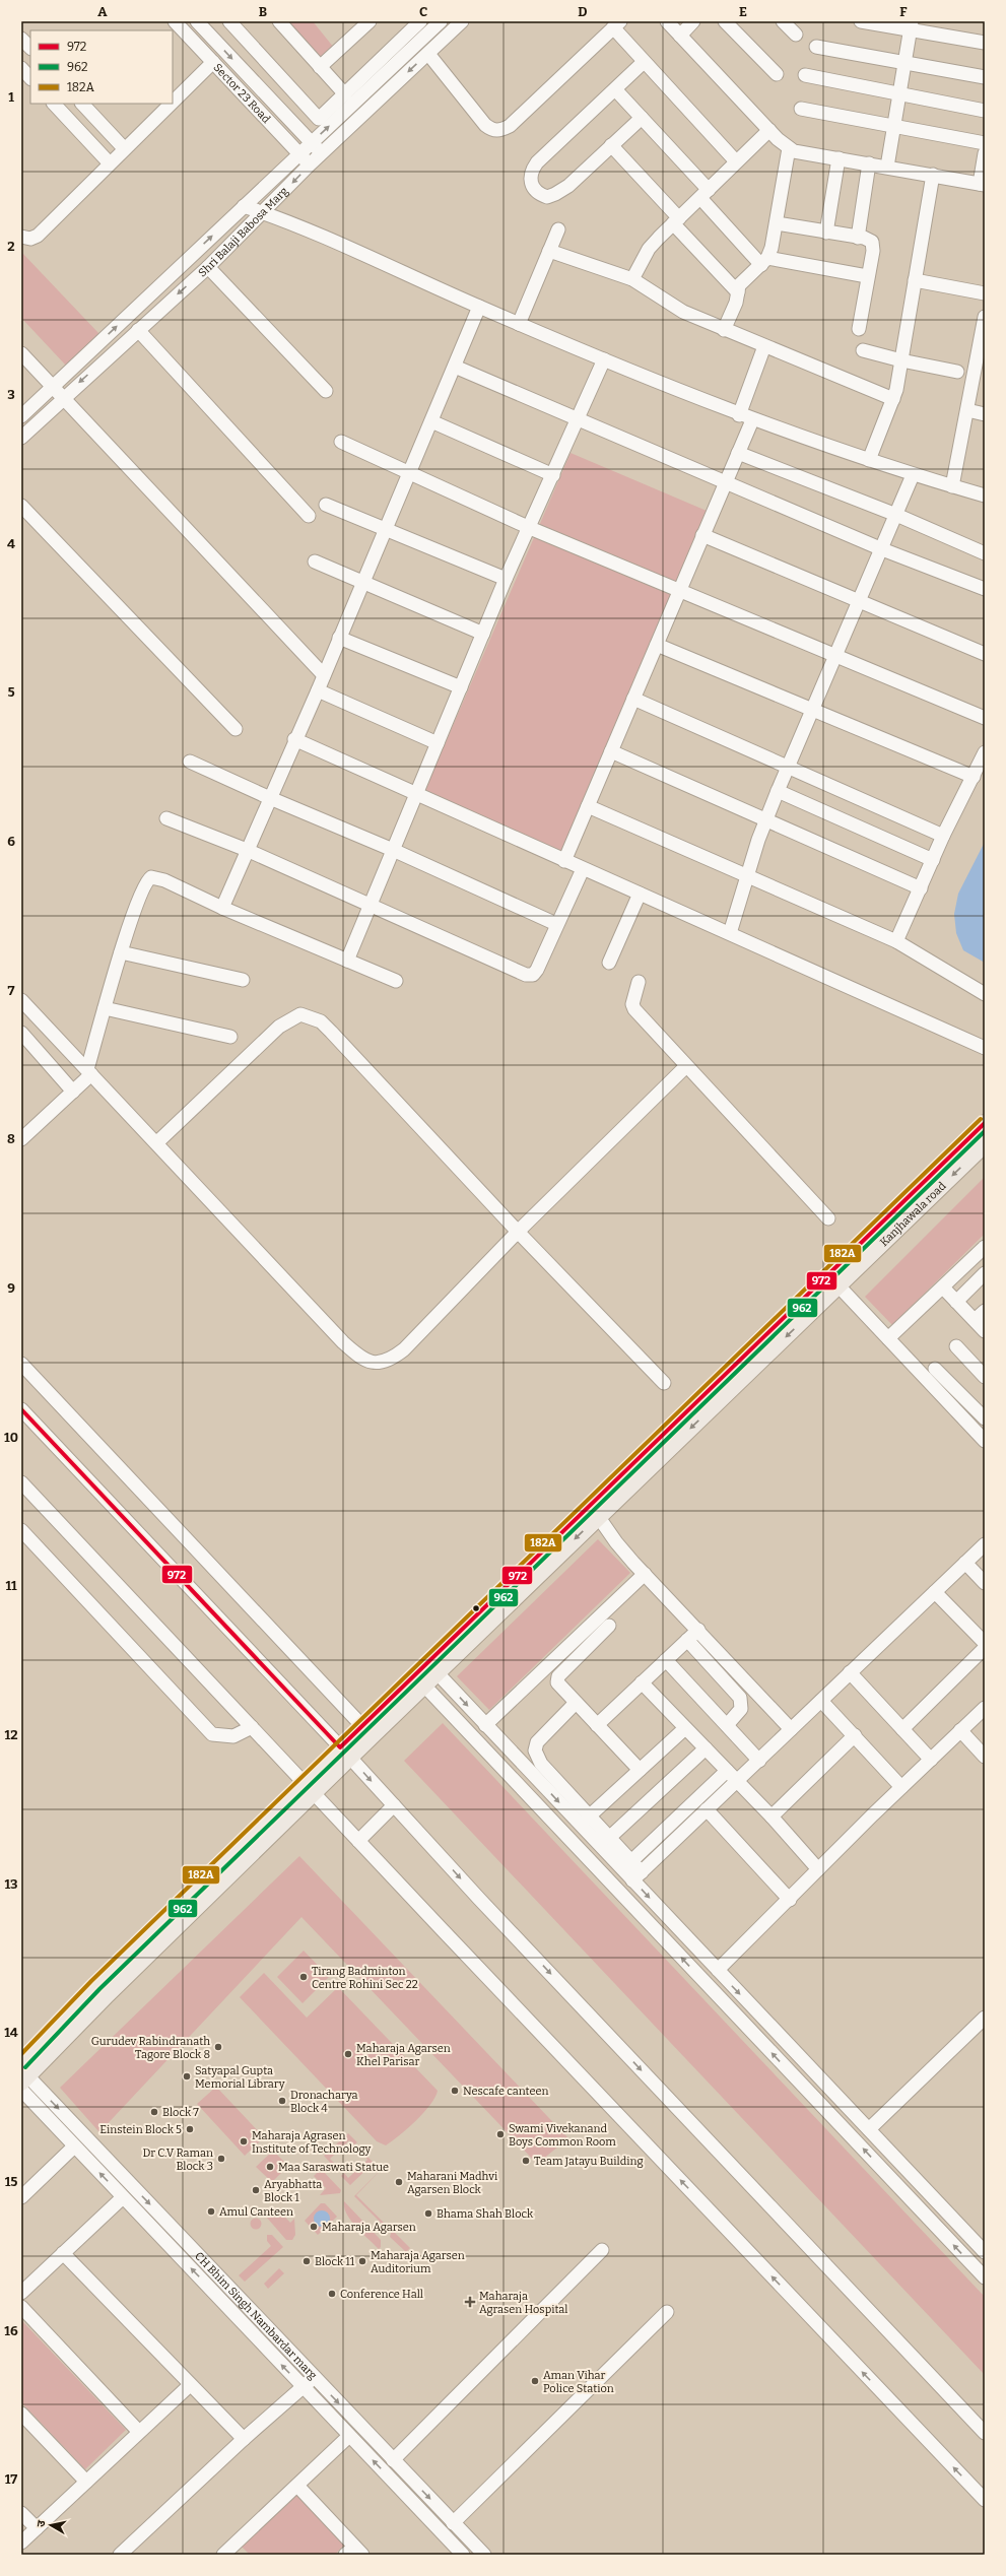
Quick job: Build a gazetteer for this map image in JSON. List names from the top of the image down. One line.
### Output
{"streets":{"main road":["Kanjhawala road"],"street":["Sector 23 Road","Shri Balaji Babosa Marg","CH Bhim Singh Nambardar marg"]},"crossings":[["Sector 23 Road","Shri Balaji Babosa Marg"],["Kanjhawala road","CH Bhim Singh Nambardar marg"]],"places":{"other":["Tirang Badminton Centre Rohini Sec 22","Gurudev Rabindranath Tagore Block 8","Maharaja Agarsen Khel Parisar","Satyapal Gupta Memorial Library","Nescafe canteen","Dronacharya Block 4","Block 7","Einstein Block 5","Swami Vivekanand Boys Common Room","Maharaja Agrasen Institute of Technology","Dr C.V Raman Block 3","Team Jatayu Building","Maa Saraswati Statue","Maharani Madhvi Agarsen Block","Aryabhatta Block 1","Amul Canteen","Bhama Shah Block","Maharaja Agarsen","Block 11","Maharaja Agarsen Auditorium","Conference Hall","Aman Vihar Police Station"],"health":["Maharaja Agrasen Hospital"]},"lines":["transit line 182A","transit line 972","transit line 962"],"legend":["972","962","182A"],"north":"left","grid":{"columns":["A","B","C","D","E","F"],"rows":["1","2","3","4","5","6","7","8","9","10","11","12","13","14","15","16","17"]}}
